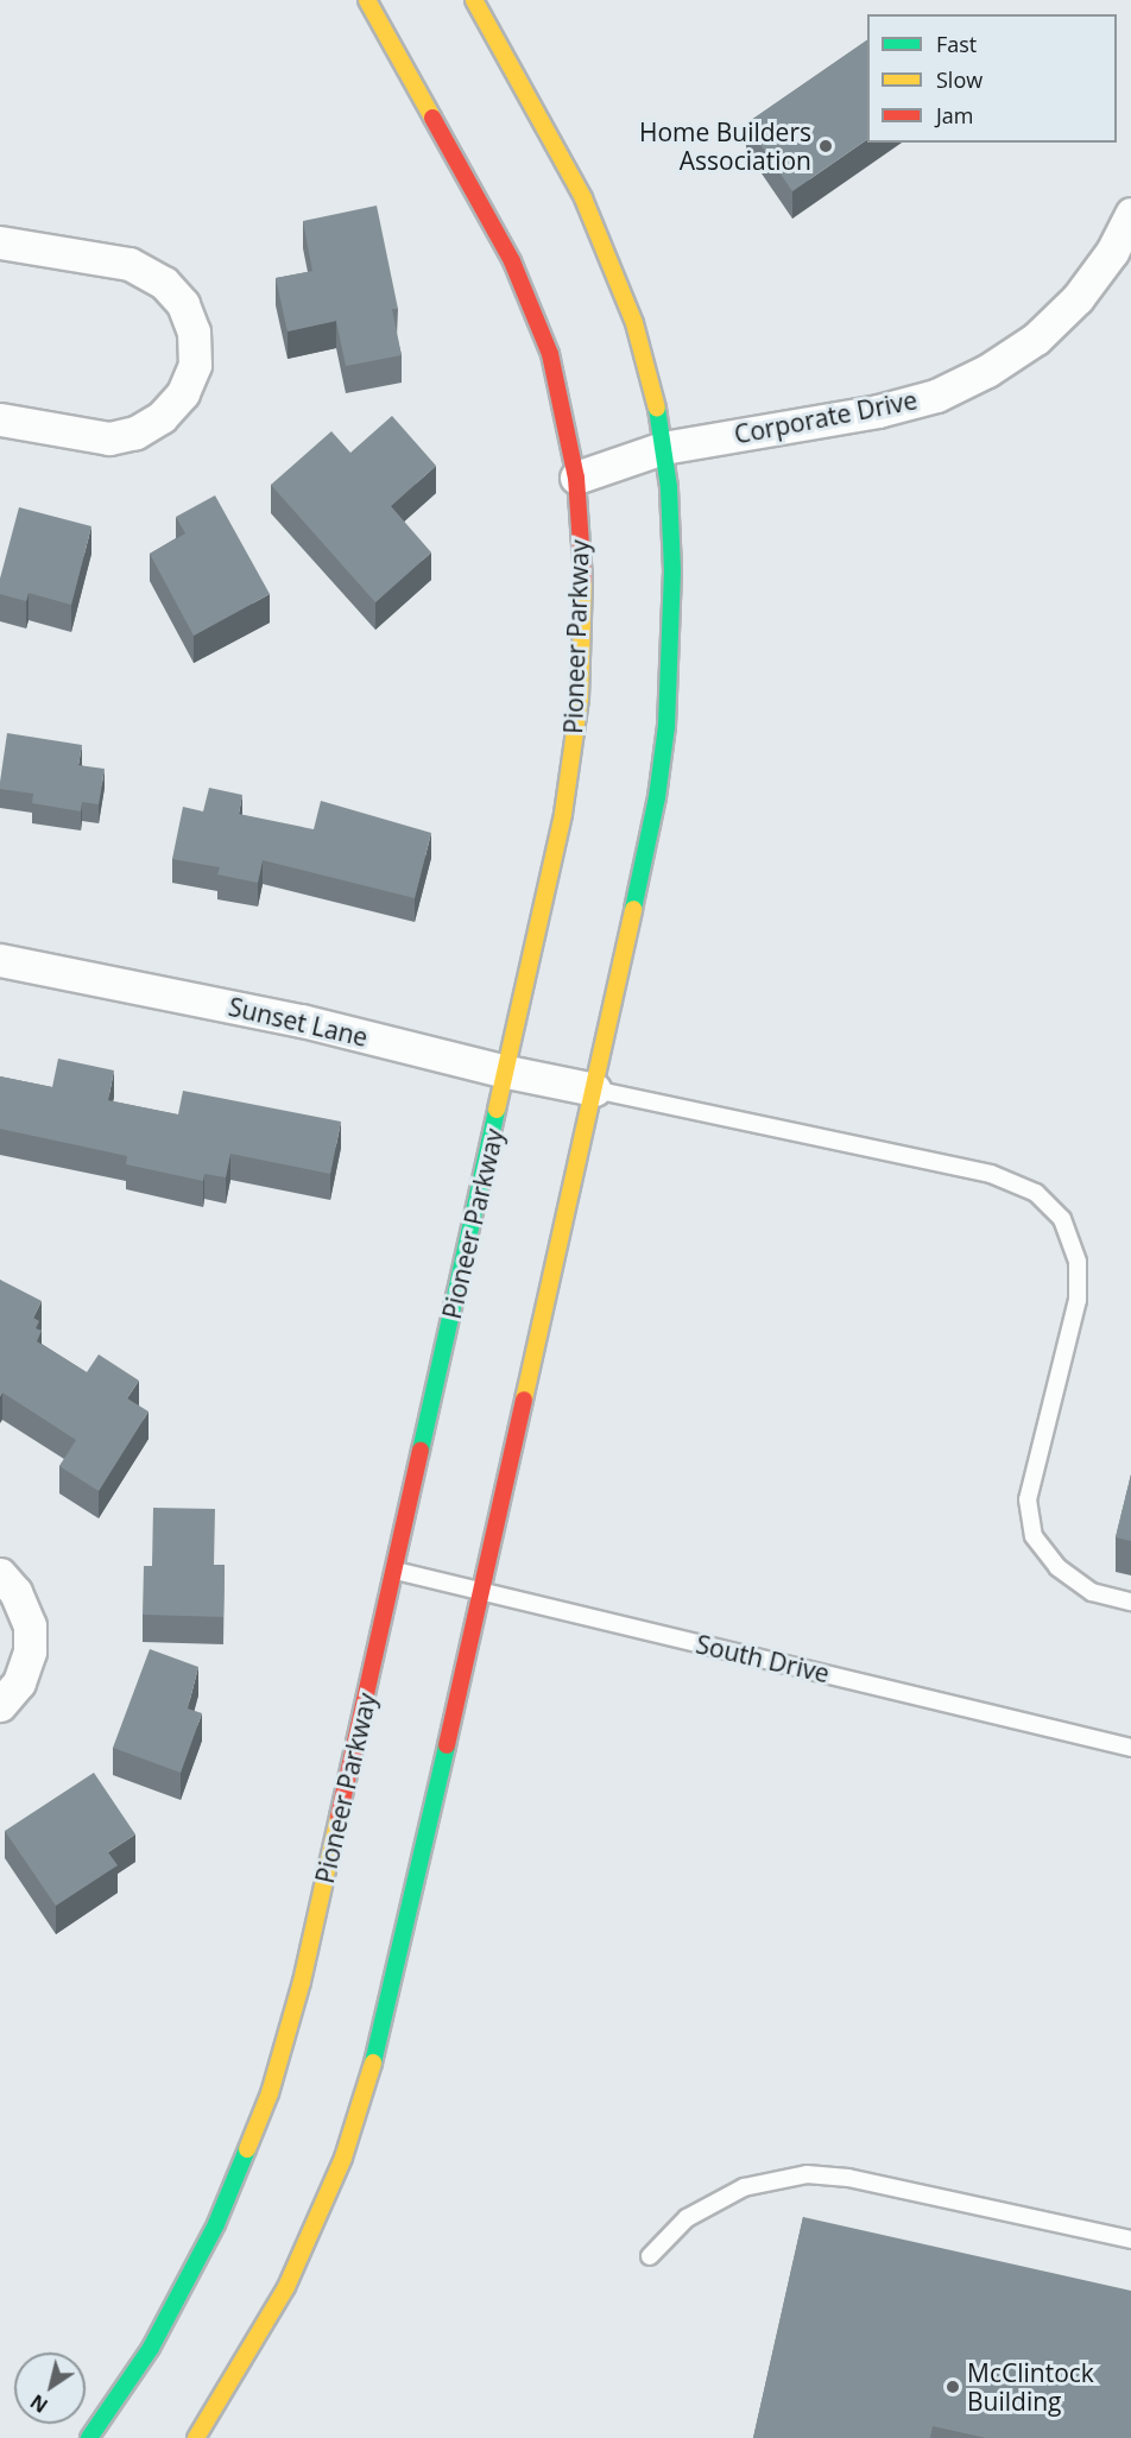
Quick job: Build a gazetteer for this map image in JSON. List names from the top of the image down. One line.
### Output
{"streets":{"street":["Corporate Drive","Pioneer Parkway","Sunset Lane"],"lane":["South Drive"]},"crossings":[["Corporate Drive","Pioneer Parkway"],["Pioneer Parkway","Sunset Lane"],["Pioneer Parkway","South Drive"]],"places":["Home Builders Association","McClintock Building"],"legend":["Fast","Slow","Jam"],"north":"bottom left"}
